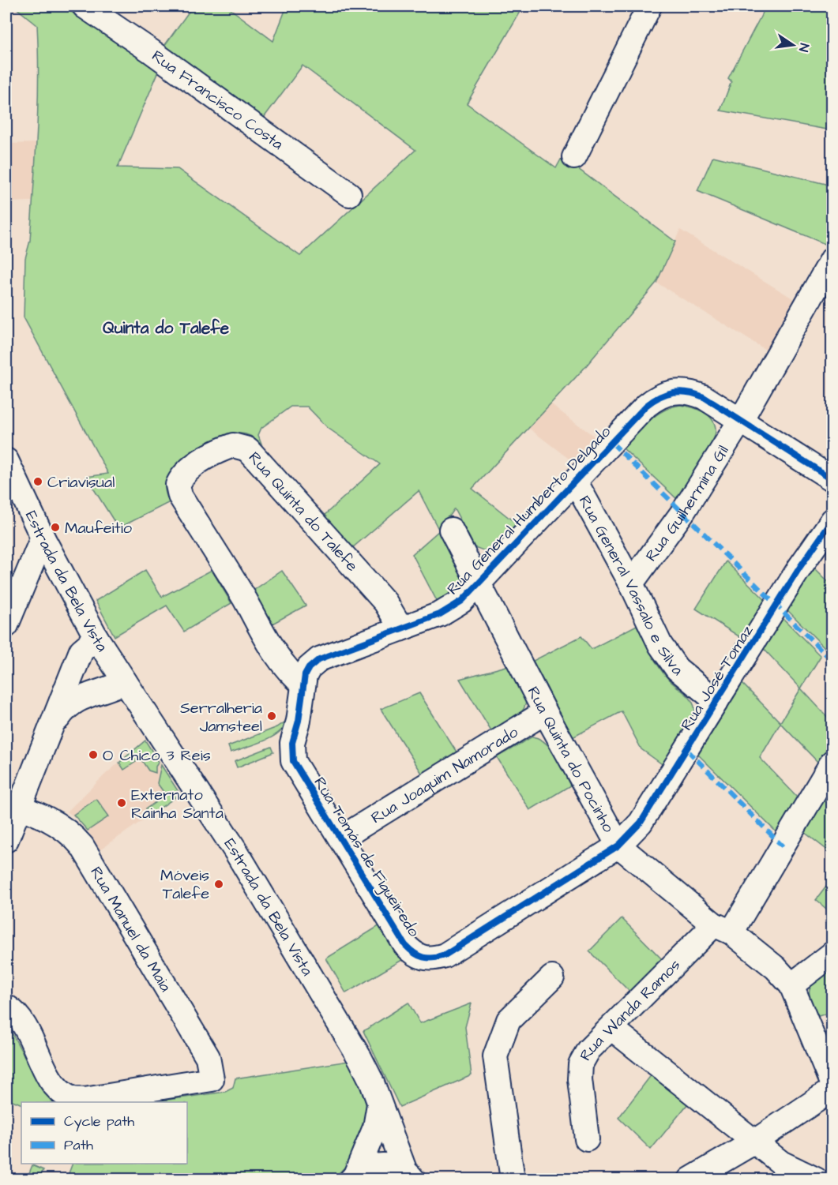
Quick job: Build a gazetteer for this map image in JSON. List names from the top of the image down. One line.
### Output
{"streets":{"street":["Rua Francisco Costa","Rua Guilhermina Gil","Rua General Humberto Delgado","Rua Quinta do Talefe","Estrada da Bela Vista","Rua General Vassalo e Silva","Rua José Tomaz","Rua Quinta do Pocinho","Rua Joaquim Namorado","Rua Tomás de Figueiredo","Rua Manuel da Maia","Rua Wanda Ramos"]},"crossings":[["Rua Guilhermina Gil","Rua General Humberto Delgado"],["Rua Guilhermina Gil","Rua General Vassalo e Silva"],["Rua General Humberto Delgado","Rua Quinta do Talefe"],["Rua General Humberto Delgado","Rua General Vassalo e Silva"],["Rua General Humberto Delgado","Rua Quinta do Pocinho"],["Rua General Humberto Delgado","Rua Tomás de Figueiredo"],["Rua General Vassalo e Silva","Rua José Tomaz"],["Rua José Tomaz","Rua Quinta do Pocinho"],["Rua José Tomaz","Rua Tomás de Figueiredo"],["Rua Quinta do Pocinho","Rua Joaquim Namorado"],["Rua Quinta do Pocinho","Rua Tomás de Figueiredo"],["Rua Quinta do Pocinho","Rua Wanda Ramos"],["Rua Joaquim Namorado","Rua Tomás de Figueiredo"]],"districts":["Quinta do Talefe"],"places":["Criavisual","Maufeitio","Serralheria Jamsteel","O Chico 3 Reis","Externato Rainha Santa","Móveis Talefe"],"legend":["Cycle path","Path"],"north":"right"}
